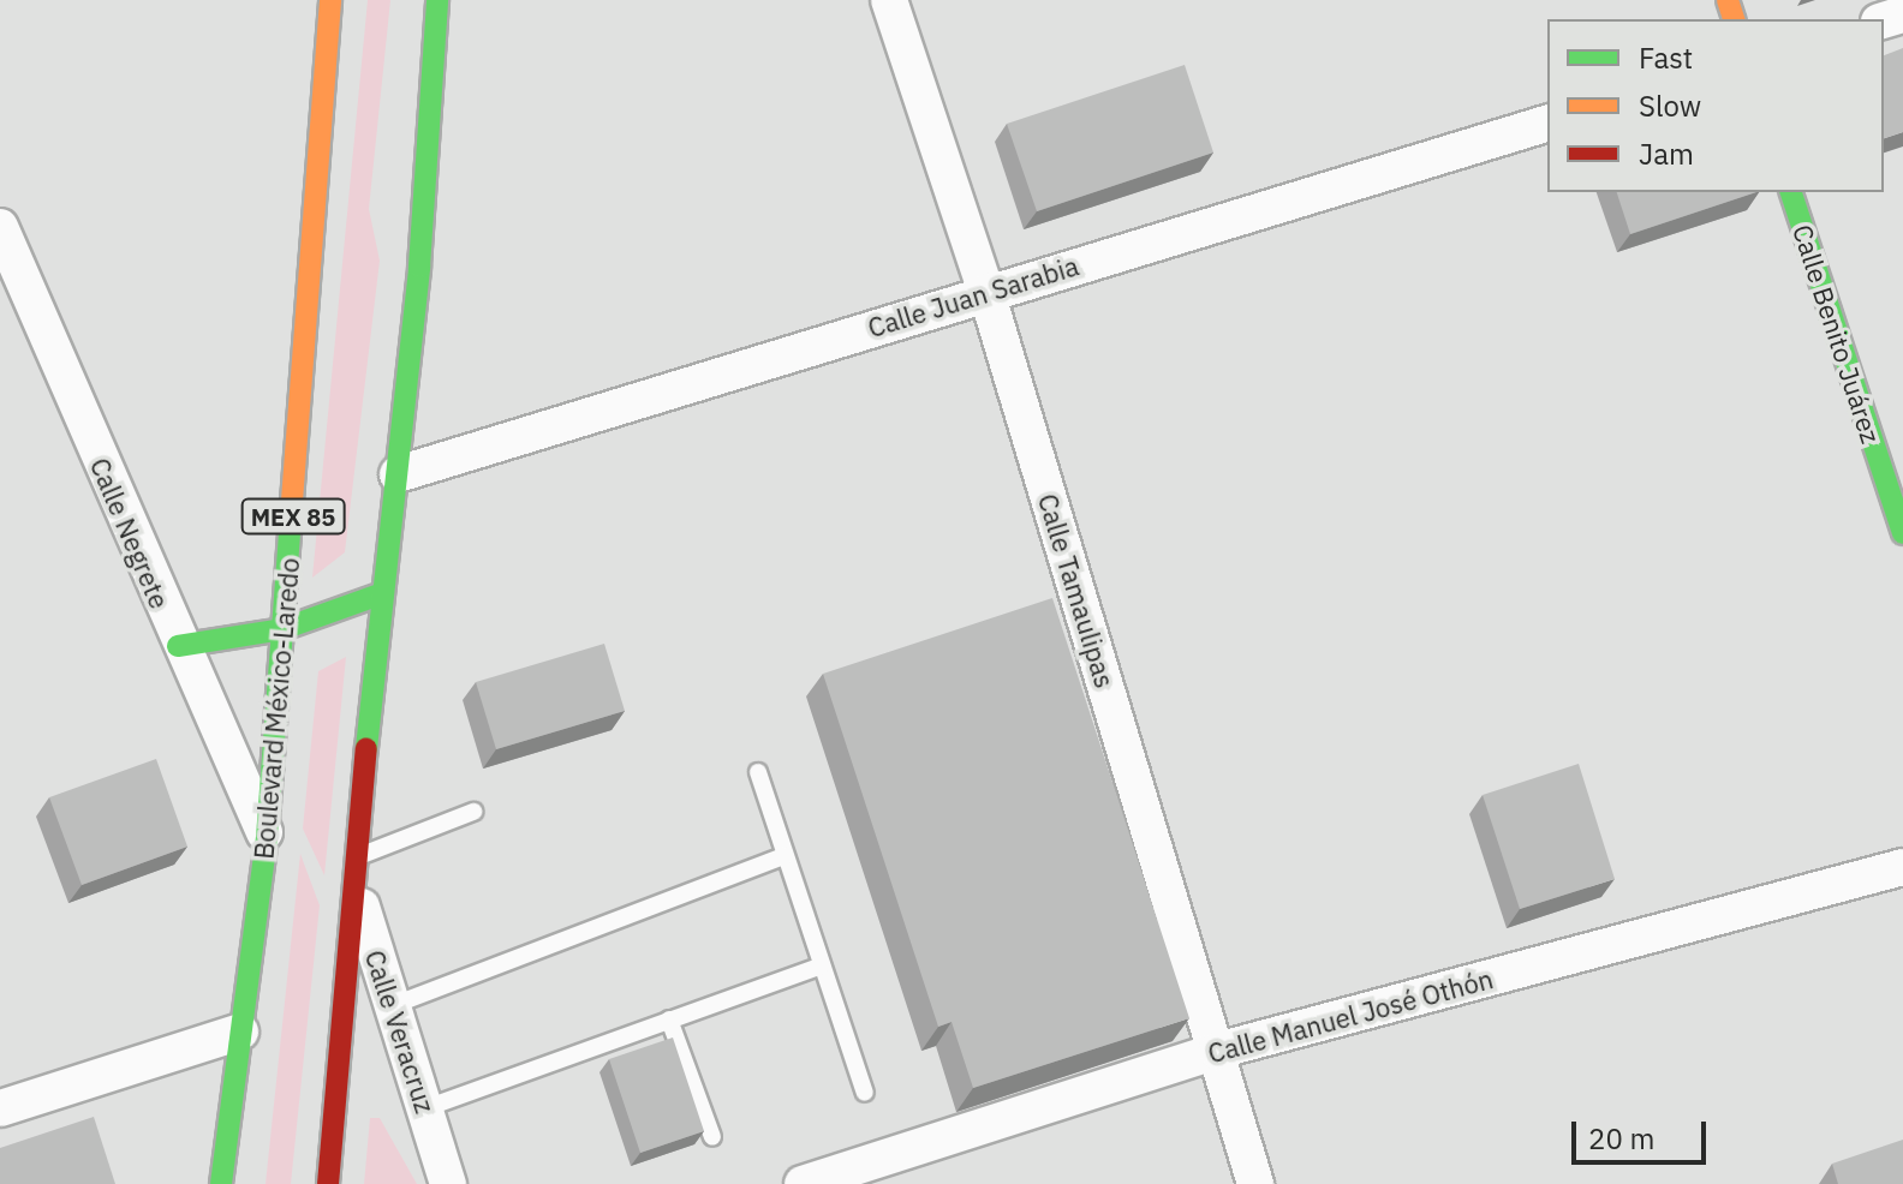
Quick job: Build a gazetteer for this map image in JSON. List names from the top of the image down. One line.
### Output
{"streets":{"main road":["Calle Benito Juárez","MEX 85","Boulevard México-Laredo"],"street":["Calle Juan Sarabia","Calle Negrete","Calle Tamaulipas","Calle Manuel José Othón","Calle Veracruz"]},"crossings":[["Calle Juan Sarabia","Calle Tamaulipas"],["Calle Negrete","Boulevard México-Laredo"],["Calle Tamaulipas","Calle Manuel José Othón"]],"legend":["Fast","Slow","Jam"],"scale_bar":"20 m"}
